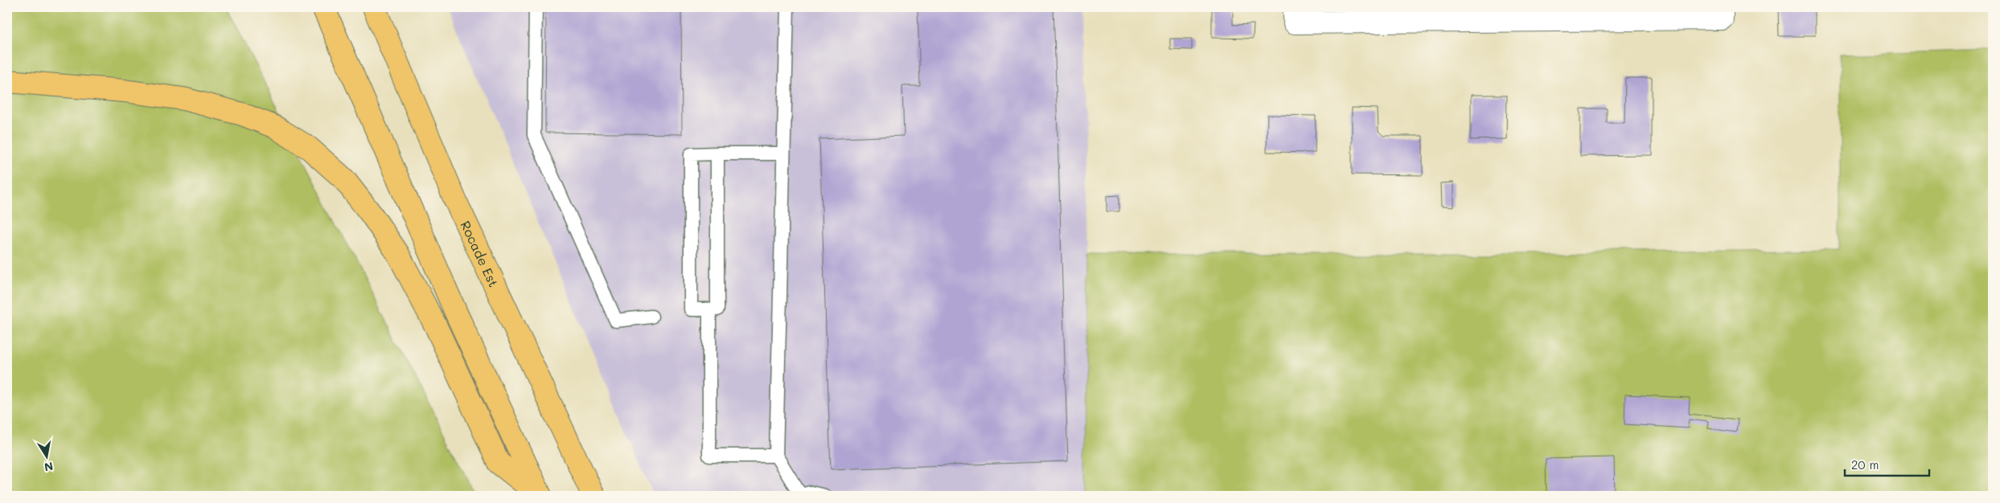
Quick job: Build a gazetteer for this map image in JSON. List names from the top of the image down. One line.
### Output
{"streets":{"highway":["Rocade Est"]},"scale_bar":"20 m","north":"bottom"}
